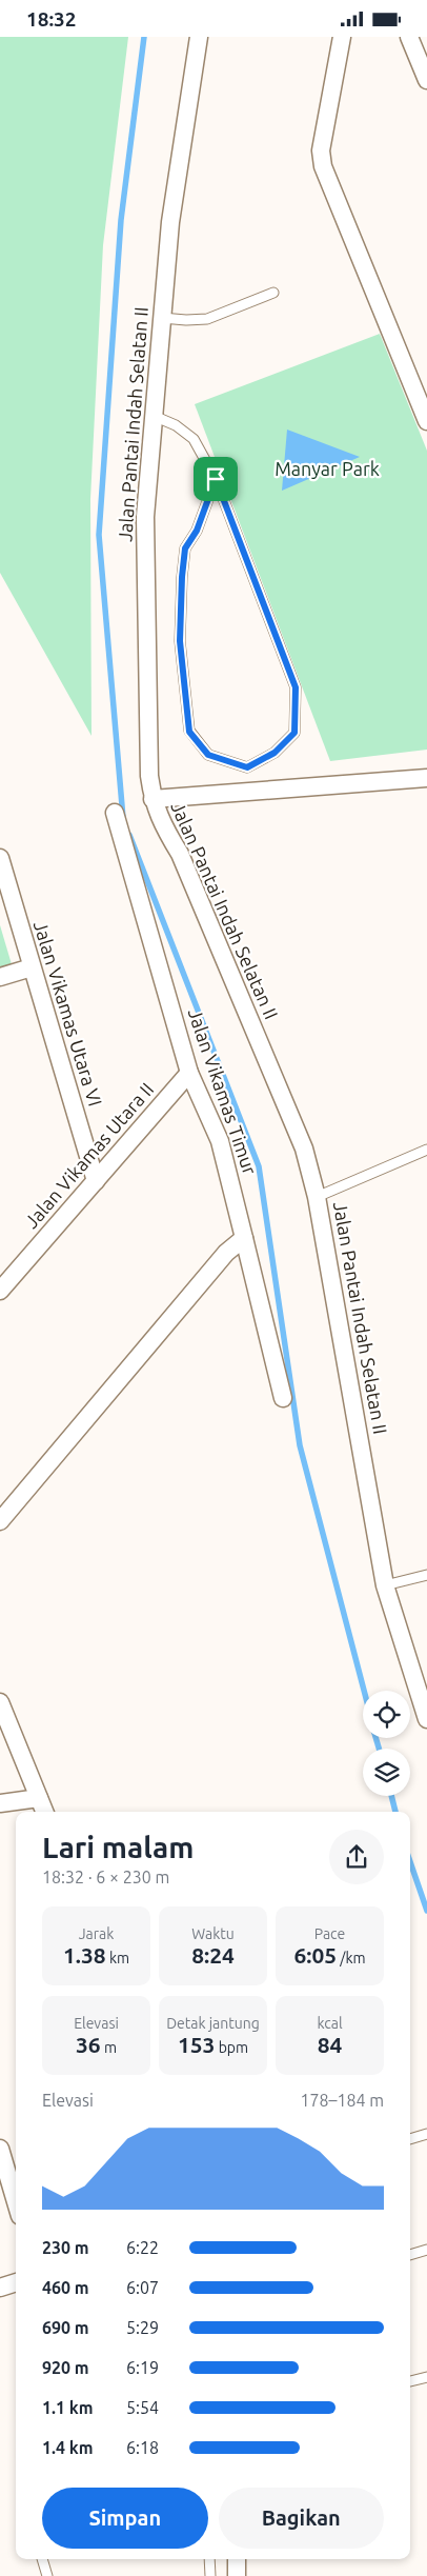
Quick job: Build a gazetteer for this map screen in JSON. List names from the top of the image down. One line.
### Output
{"streets":{"street":["Jalan Pantai Indah Selatan II","Jalan Vikamas Utara VI","Jalan Vikamas Timur","Jalan Vikamas Utara II"]},"crossings":[["Jalan Vikamas Utara VI","Jalan Vikamas Utara II"],["Jalan Vikamas Timur","Jalan Vikamas Utara II"]],"parks":["Manyar Park"],"page":{"status":"18:32","heading":["Lari malam","18:32 · 6 × 230 m"],"stats":[["Jarak","1.38 km"],["Waktu","8:24"],["Pace","6:05 /km"],["Elevasi","36 m"],["Detak jantung","153 bpm"],["kcal","84"]],"chart":["Elevasi","178–184 m"],"list":[{"name":"230 m","note":"6:22"},{"name":"460 m","note":"6:07"},{"name":"690 m","note":"5:29"},{"name":"920 m","note":"6:19"},{"name":"1.1 km","note":"5:54"},{"name":"1.4 km","note":"6:18"}],"buttons":["Simpan","Bagikan"]}}
